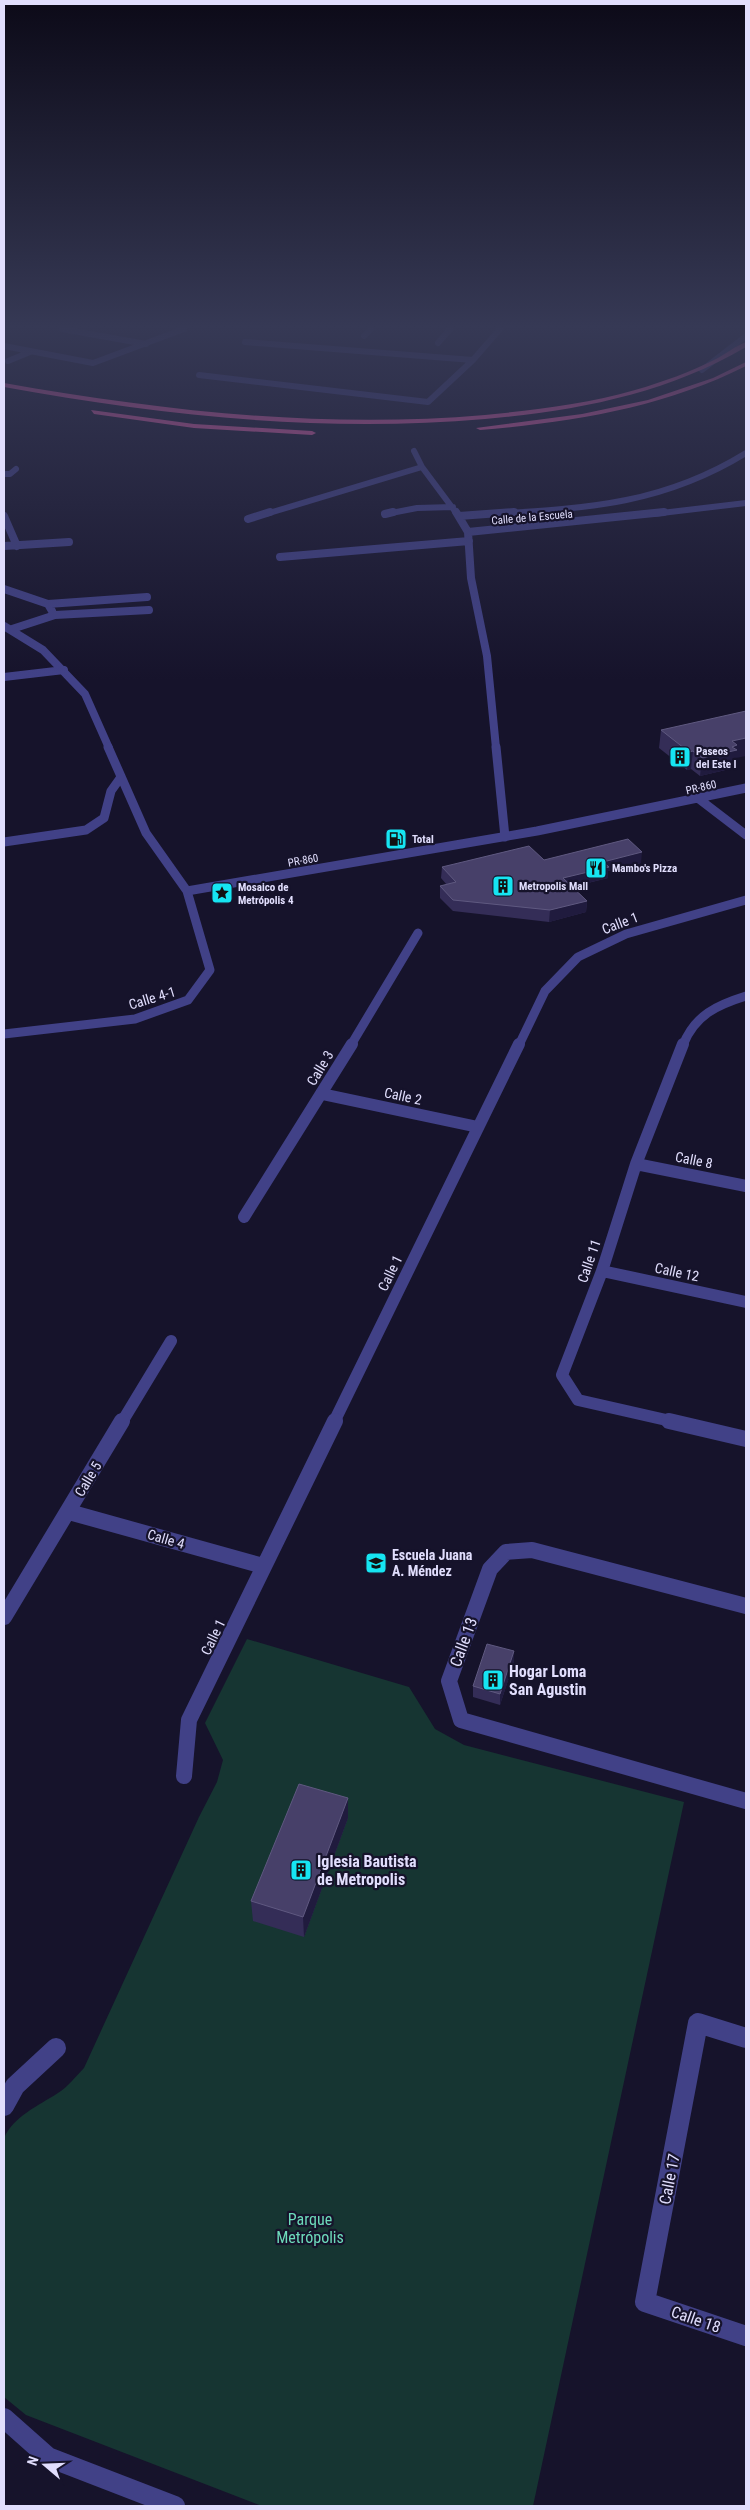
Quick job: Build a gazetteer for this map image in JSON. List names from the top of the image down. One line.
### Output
{"streets":{"street":["Calle de la Escuela","PR-860","Calle 1","Calle 4-1","Calle 3","Calle 2","Calle 8","Calle 11","Calle 12","Calle 5","Calle 4","Calle 13","Calle 17","Calle 18"]},"crossings":[["PR-860","Calle 4-1"],["Calle 1","Calle 2"],["Calle 1","Calle 4"],["Calle 3","Calle 2"],["Calle 8","Calle 11"],["Calle 11","Calle 12"],["Calle 5","Calle 4"],["Calle 17","Calle 18"]],"parks":["Parque Metrópolis"],"places":{"building":["Paseos del Este I","Metropolis Mall","Hogar Loma San Agustin","Iglesia Bautista de Metropolis"],"fuel station":["Total"],"restaurant":["Mambo's Pizza"],"place":["Mosaico de Metrópolis 4"],"school or university":["Escuela Juana A. Méndez"]},"north":"left"}
